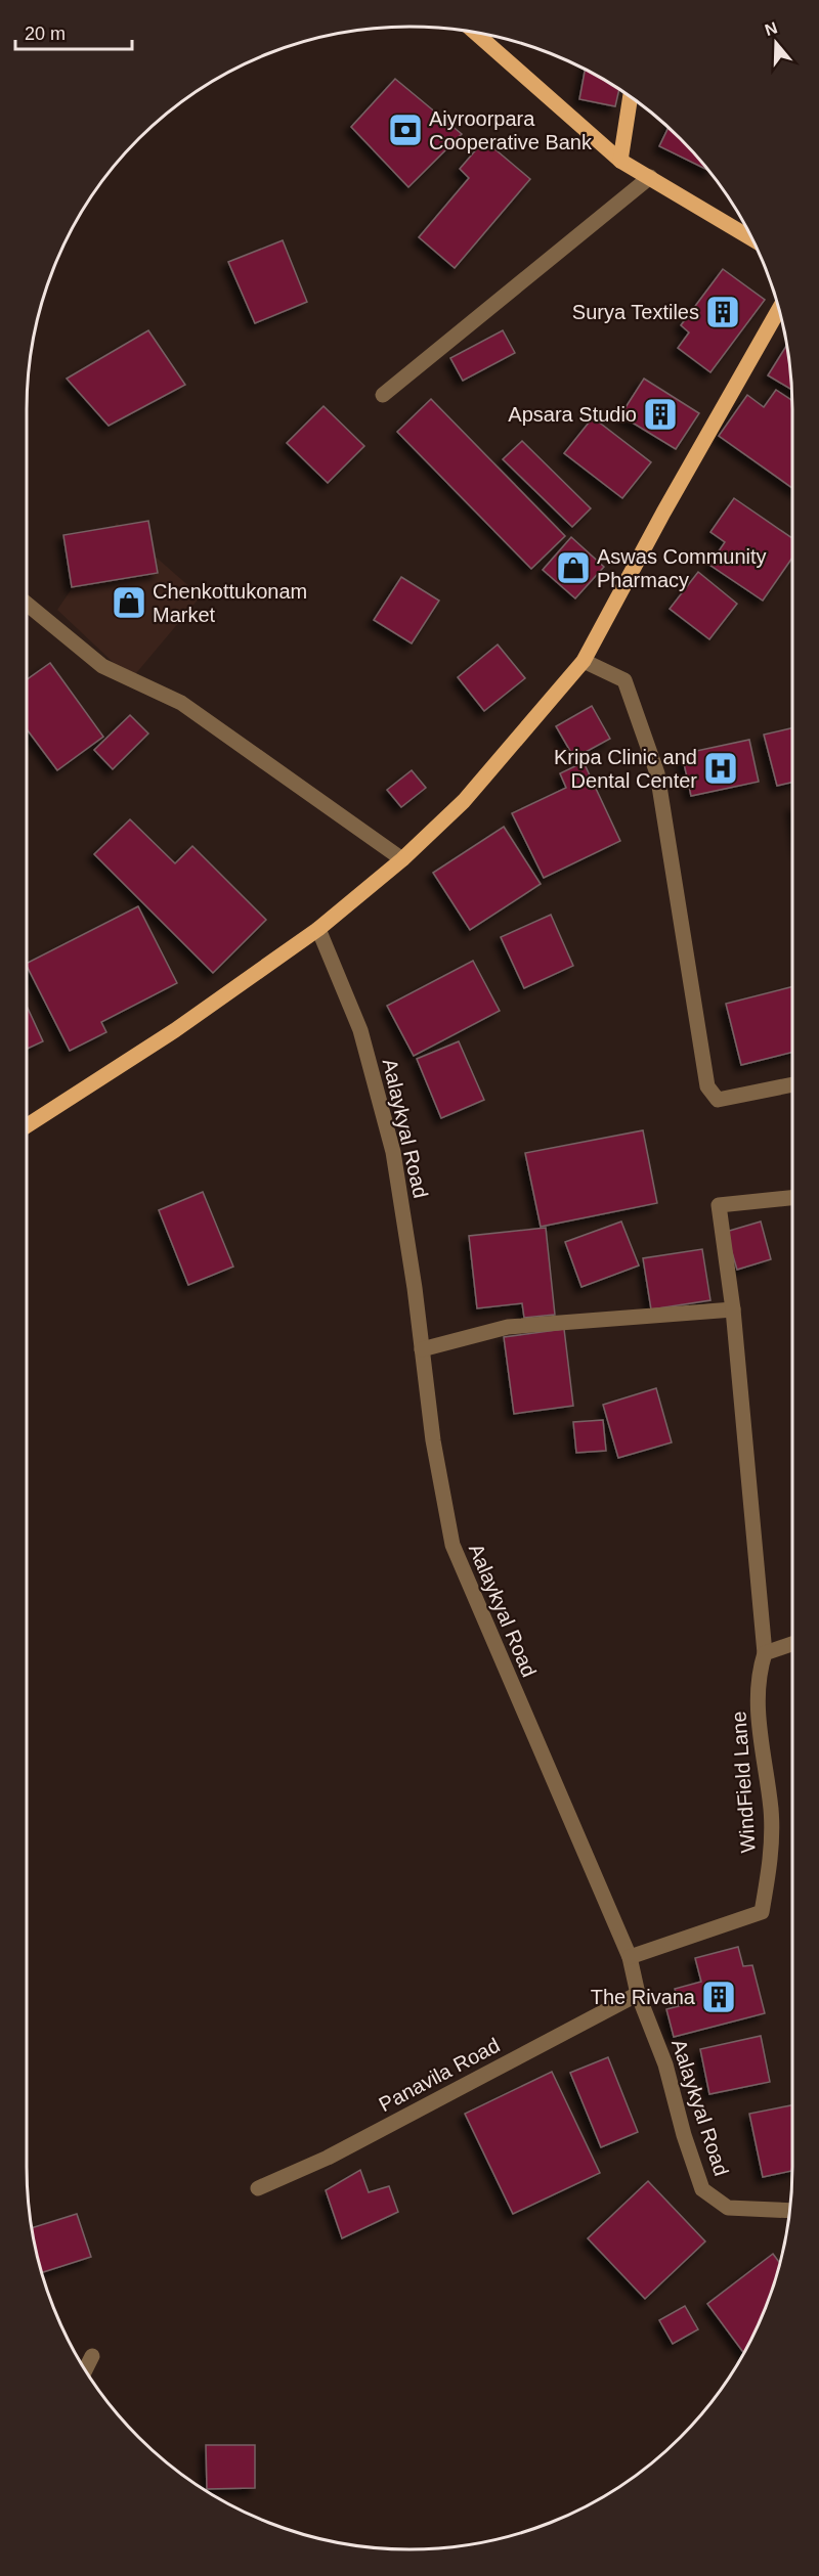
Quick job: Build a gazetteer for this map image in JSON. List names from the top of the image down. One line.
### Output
{"streets":{"street":["Aalaykyal Road","WindField Lane","Panavila Road"]},"crossings":[["Aalaykyal Road","WindField Lane"],["Aalaykyal Road","Panavila Road"]],"places":{"bank":["Aiyroorpara Cooperative Bank"],"building":["Surya Textiles","Apsara Studio","The Rivana"],"shop":["Aswas Community Pharmacy","Chenkottukonam Market"],"hospital":["Kripa Clinic and Dental Center"]},"scale_bar":"20 m","north":"top"}
